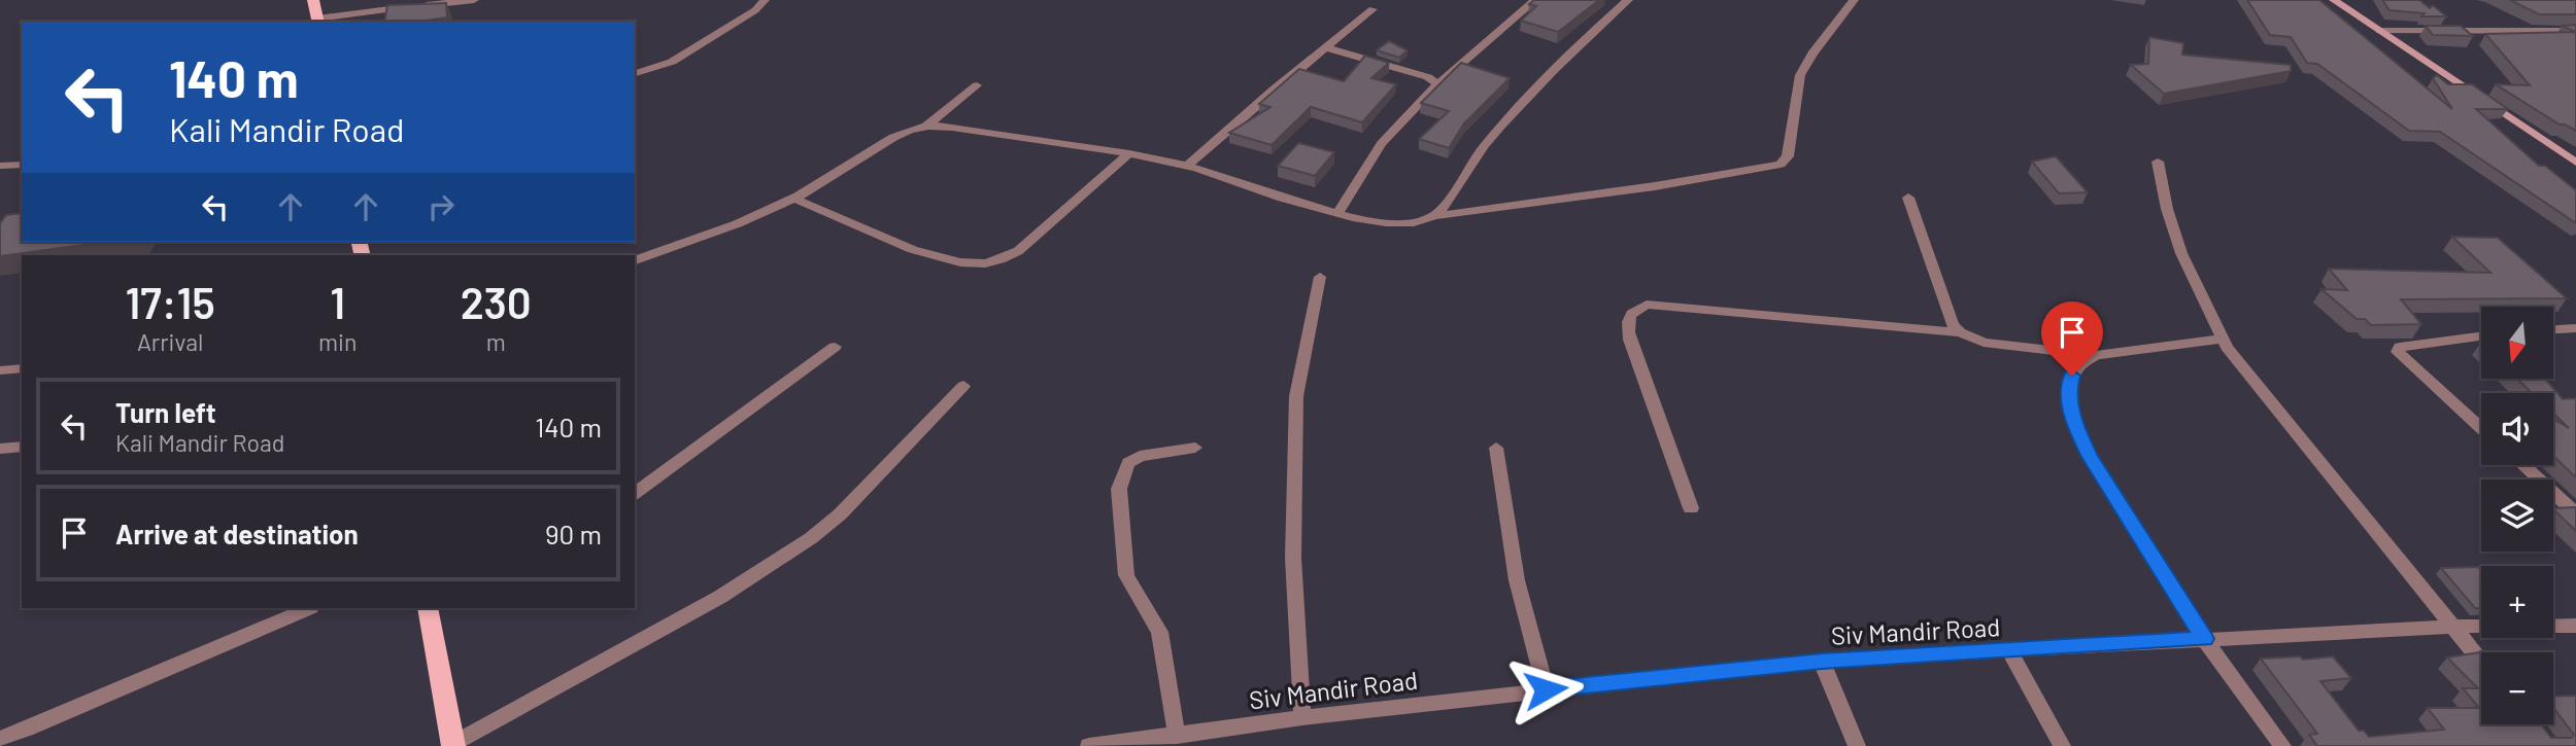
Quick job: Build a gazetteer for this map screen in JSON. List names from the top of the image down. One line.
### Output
{"streets":{"street":["Siv Mandir Road"]},"north":"bottom","page":{"turn":["140 m","Kali Mandir Road"],"eta":["17:15","Arrival","1","min","230","m"],"map_buttons":["+","−"],"list":[{"name":"Turn left","note":"Kali Mandir Road","value":"140 m"},{"name":"Arrive at destination","value":"90 m"}]}}
